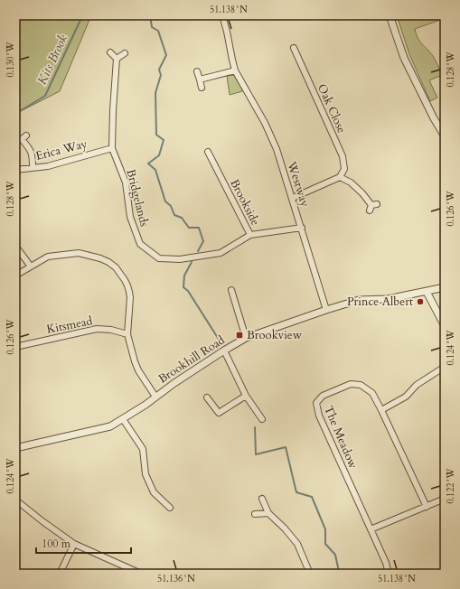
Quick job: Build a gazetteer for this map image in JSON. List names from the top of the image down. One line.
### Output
{"streets":{"street":["Oak Close","Erica Way","Westway","Bridgelands","Brookside","Kitsmead","Brookhill Road","The Meadow"]},"crossings":[["Erica Way","Bridgelands"],["Westway","Brookside"],["Westway","Brookhill Road"],["Bridgelands","Brookside"]],"water":["Kits Brook"],"places":{"other":["Prince Albert"],"transit":["Brookview"]},"scale_bar":"100 m","coordinates":["51.138°N","0.130°W","0.128°W","0.126°W","0.124°W","0.122°W","51.136°N"]}
